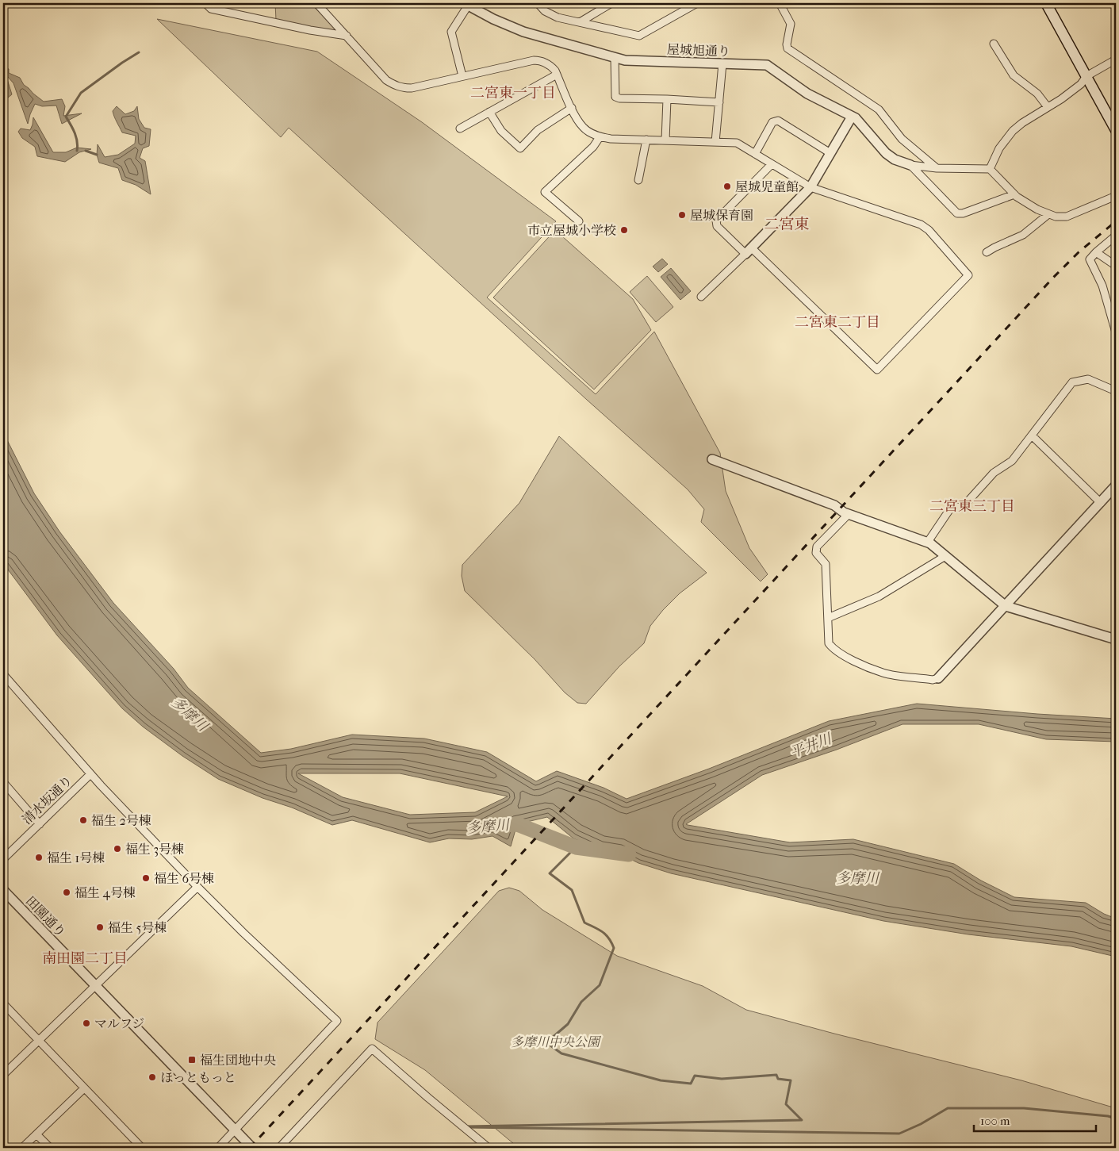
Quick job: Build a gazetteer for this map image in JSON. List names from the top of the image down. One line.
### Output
{"streets":{"street":["屋城旭通り","清水坂通り","田園通り"]},"districts":["二宮東一丁目","二宮東","二宮東二丁目","二宮東三丁目","南田園二丁目"],"water":["多摩川","平井川"],"parks":["多摩川中央公園"],"places":{"other":["屋城児童館","屋城保育園","市立屋城小学校","福生 2号棟","福生 3号棟","福生 1号棟","福生 6号棟","福生 4号棟","福生 5号棟","マルフジ","ほっともっと"],"transit":["福生団地中央"]},"scale_bar":"100 m"}
